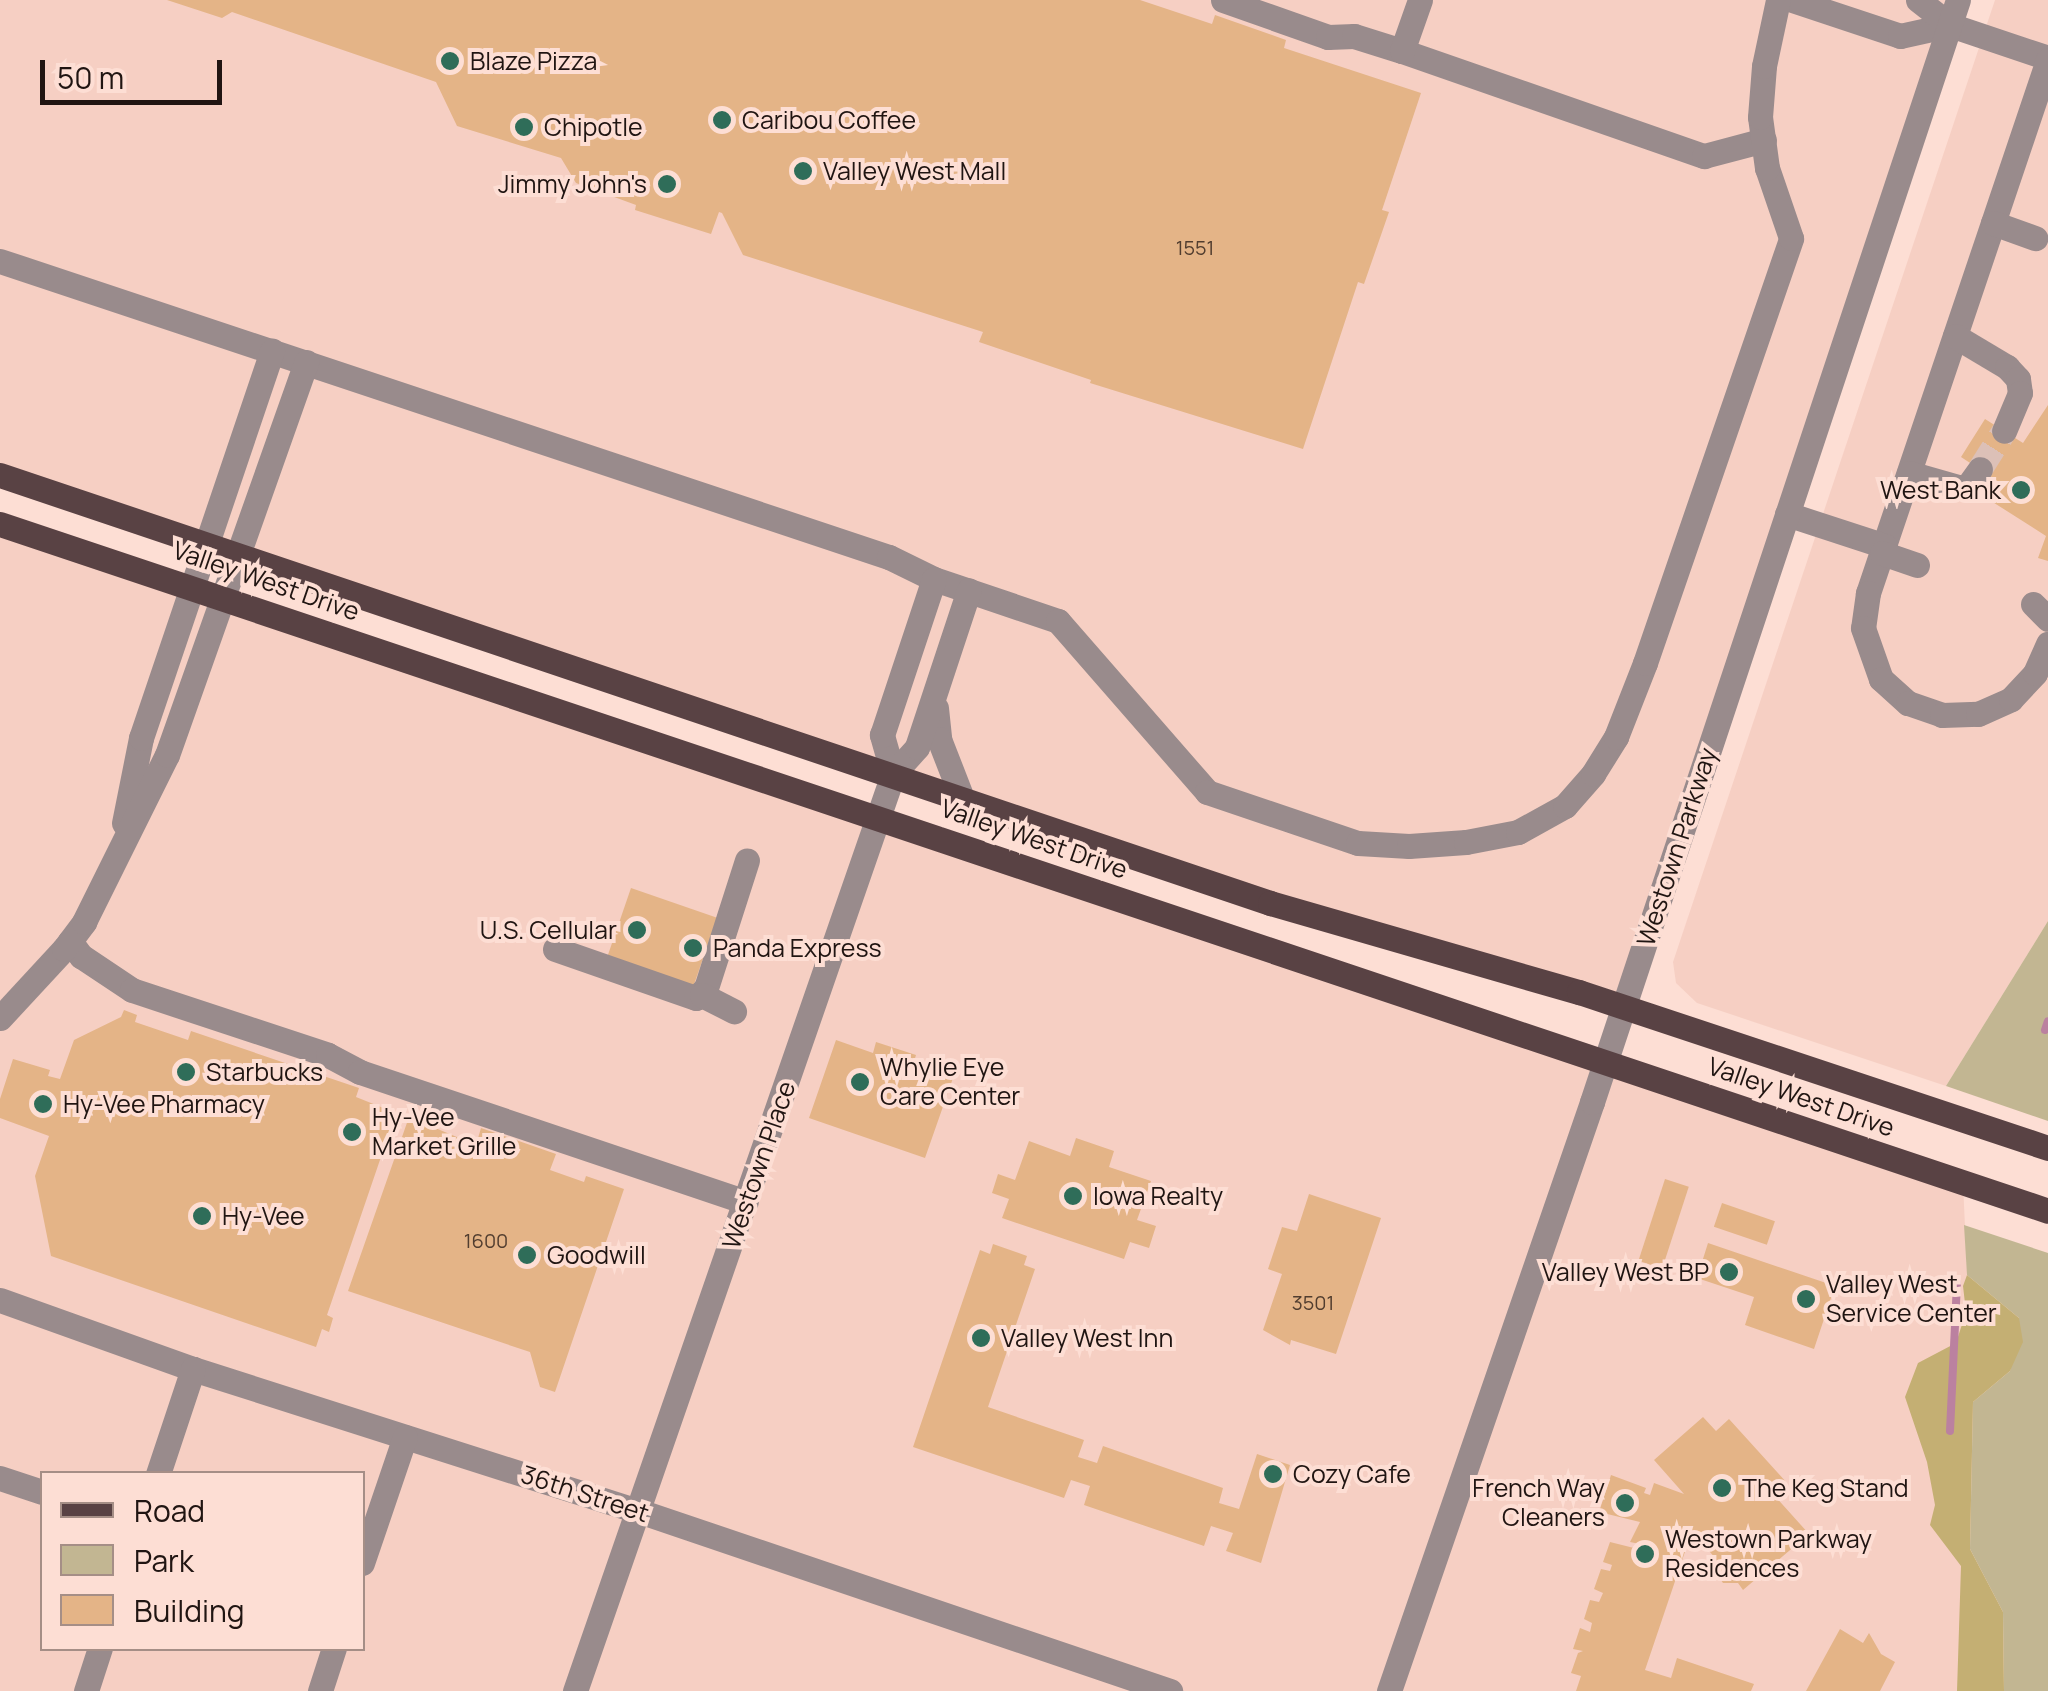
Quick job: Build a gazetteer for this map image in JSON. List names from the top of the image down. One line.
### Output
{"streets":{"main road":["Valley West Drive"],"street":["Westown Parkway","Westown Place","36th Street"]},"crossings":[["Valley West Drive","Westown Parkway"],["Valley West Drive","Westown Place"],["Westown Place","36th Street"]],"places":["Blaze Pizza","Caribou Coffee","Chipotle","Valley West Mall","Jimmy John's","West Bank","U.S. Cellular","Panda Express","Starbucks","Whylie Eye Care Center","Hy-Vee Pharmacy","Hy-Vee Market Grille","Iowa Realty","Hy-Vee","Goodwill","Valley West BP","Valley West Service Center","Valley West Inn","Cozy Cafe","The Keg Stand","French Way Cleaners","Westown Parkway Residences"],"house_numbers":["1551","1600","3501"],"legend":["Road","Park","Building"],"scale_bar":"50 m"}
